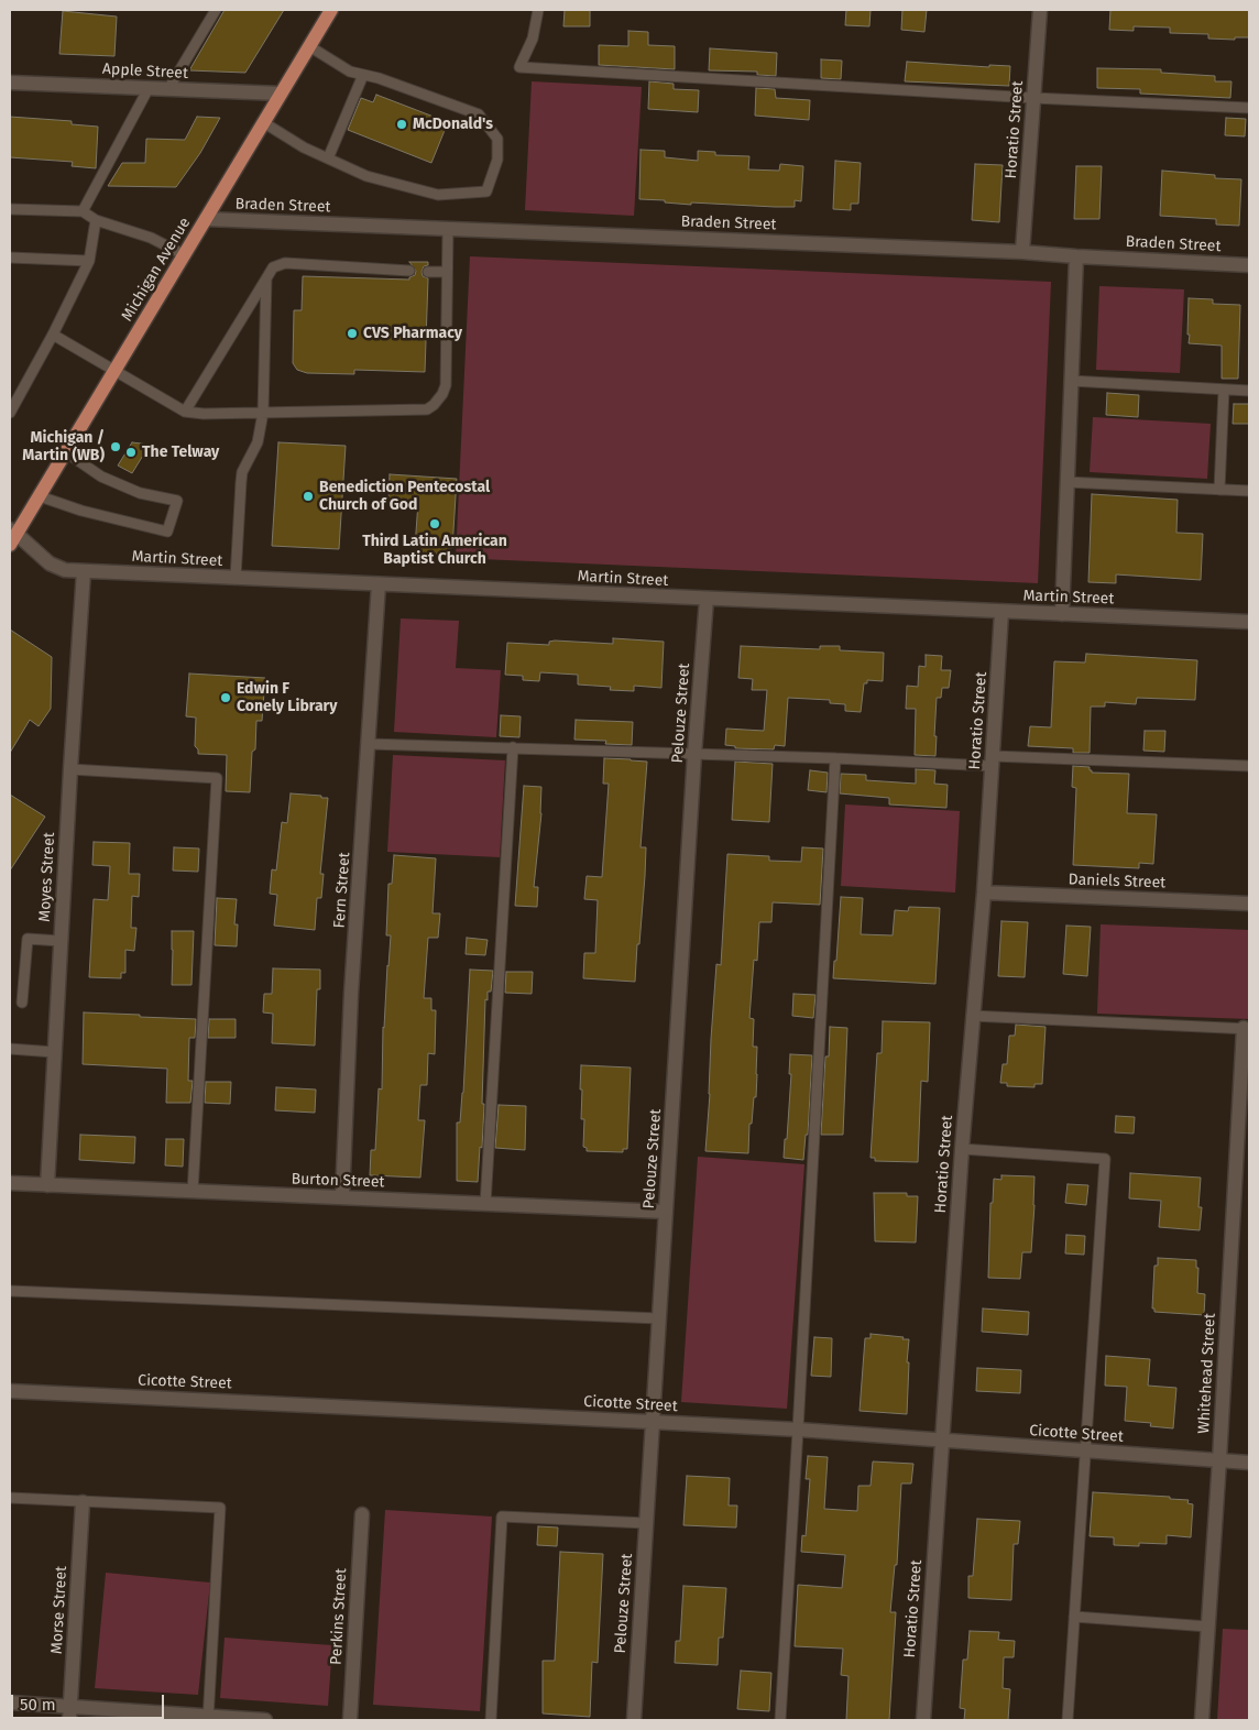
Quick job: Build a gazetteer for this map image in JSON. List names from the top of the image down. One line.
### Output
{"streets":{"main road":["Michigan Avenue"],"street":["Apple Street","Horatio Street","Braden Street","Martin Street","Pelouze Street","Moyes Street","Daniels Street","Fern Street","Burton Street","Whitehead Street","Cicotte Street","Morse Street","Perkins Street"]},"crossings":[["Apple Street","Michigan Avenue"],["Horatio Street","Braden Street"],["Horatio Street","Martin Street"],["Horatio Street","Daniels Street"],["Horatio Street","Cicotte Street"],["Braden Street","Michigan Avenue"],["Michigan Avenue","Martin Street"],["Martin Street","Pelouze Street"],["Martin Street","Moyes Street"],["Martin Street","Fern Street"],["Pelouze Street","Burton Street"],["Pelouze Street","Cicotte Street"],["Moyes Street","Burton Street"],["Fern Street","Burton Street"],["Whitehead Street","Cicotte Street"]],"places":["McDonald's","CVS Pharmacy","Michigan / Martin (WB)","The Telway","Benediction Pentecostal Church of God","Third Latin American Baptist Church","Edwin F Conely Library"],"scale_bar":"50 m"}
